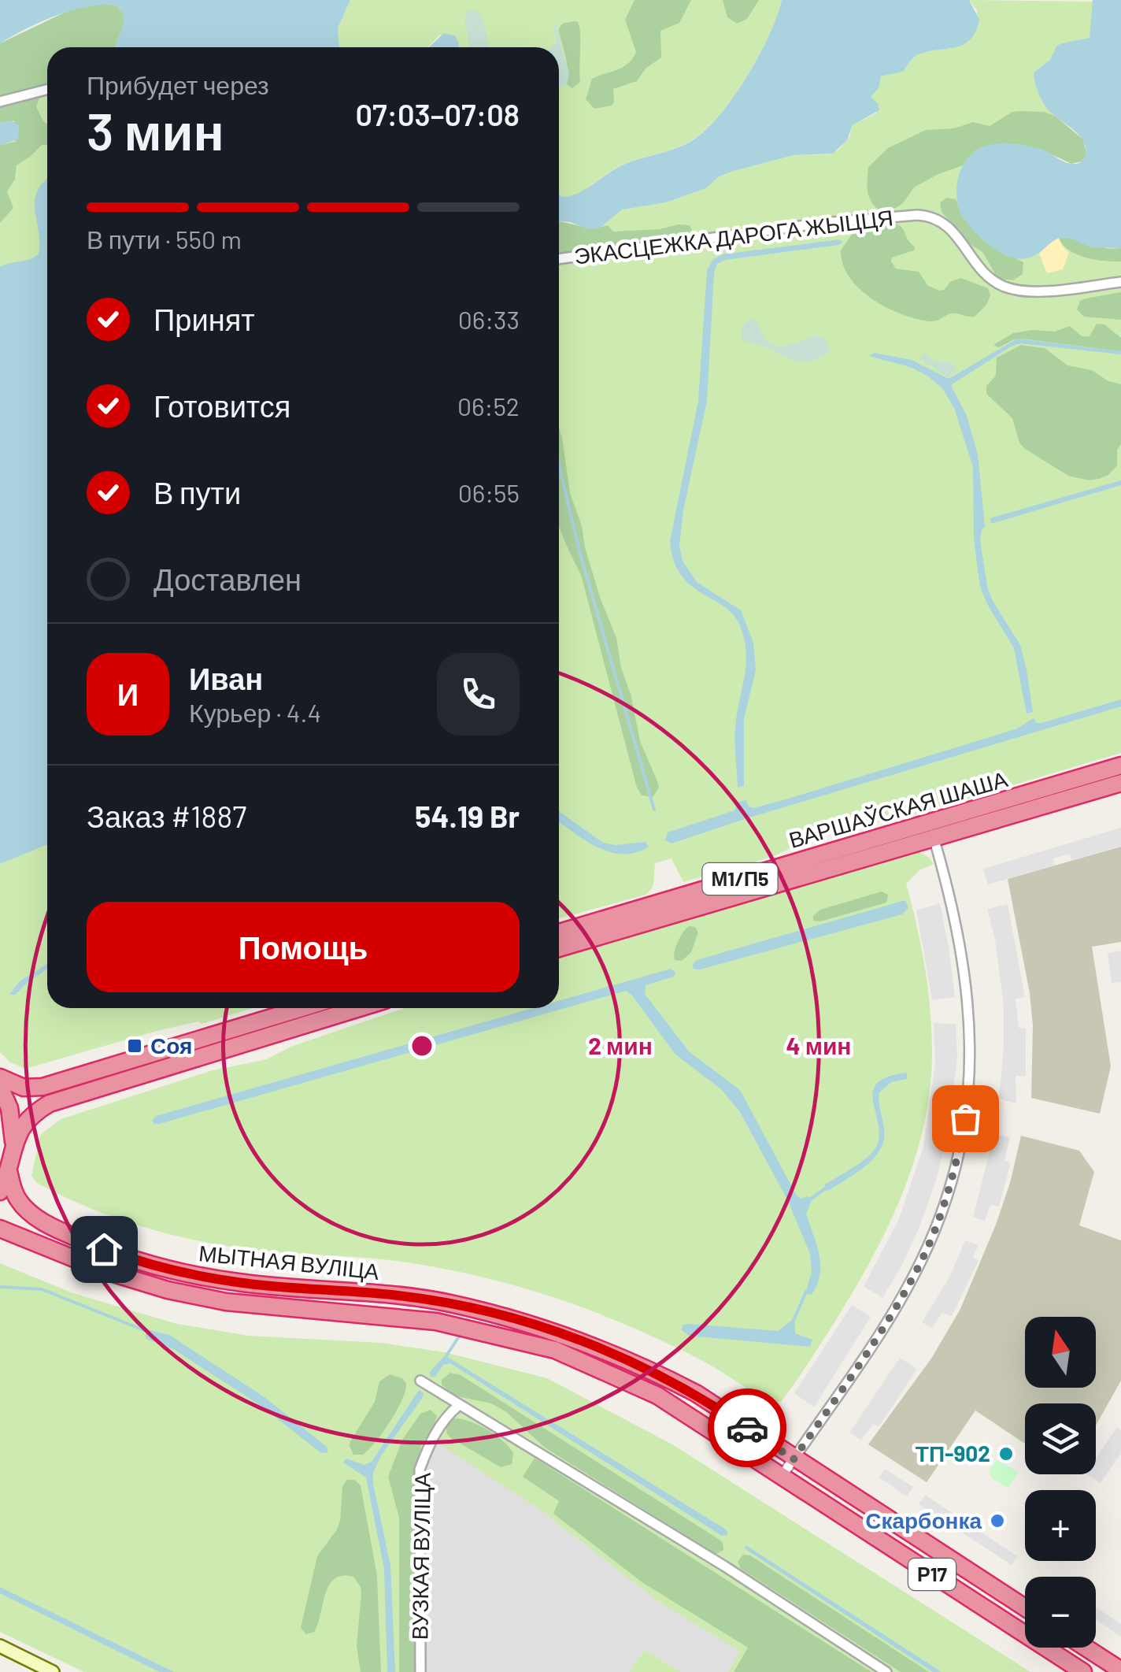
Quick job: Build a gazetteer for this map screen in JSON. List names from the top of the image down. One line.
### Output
{"streets":{"highway":["ВАРШАЎСКАЯ ШАША","М1/П5","МЫТНАЯ ВУЛІЦА","Р17"],"street":["ЭКАСЦЕЖКА ДАРОГА ЖЫЦЦЯ","ВУЗКАЯ ВУЛІЦА"]},"places":{"transit":["Соя"],"other":["ТП-902","Скарбонка"]},"north":"top","page":{"heading":["3 мин","Прибудет через","07:03–07:08"],"panel":["Иван","Курьер · 4.4","Заказ #1887","54.19 Br"],"bar":"В пути · 550 m","list":[["Принят","06:33"],["Готовится","06:52"],["В пути","06:55"],"Доставлен"],"round":"И","buttons":"Помощь","map_buttons":["+","−"]},"rings":["2 мин","4 мин"]}
